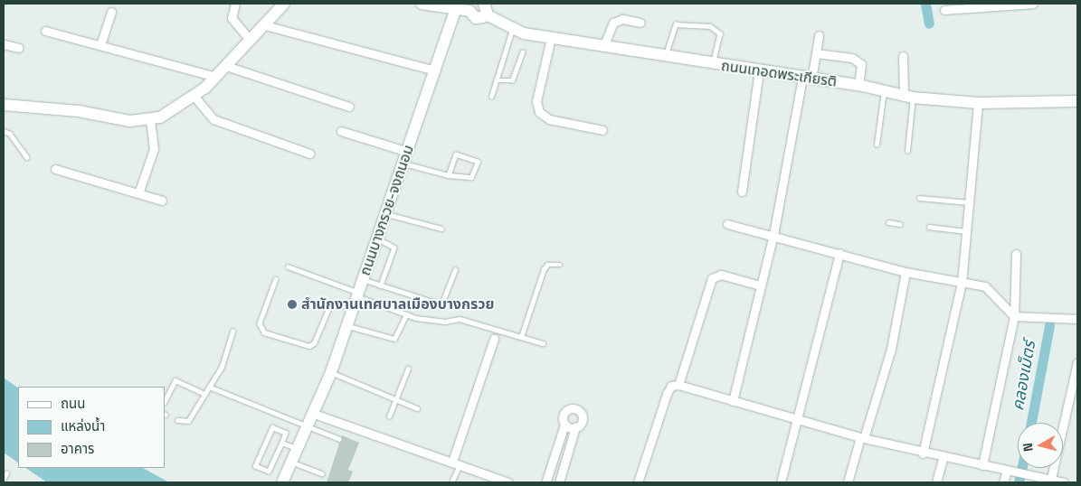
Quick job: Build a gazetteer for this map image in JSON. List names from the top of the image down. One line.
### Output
{"streets":{"main road":["ถนนเทอดพระเกียรติ","ถนนบางกรวย-จงถนอม"]},"water":["คลองเม็ตร์"],"places":["สำนักงานเทศบาลเมืองบางกรวย"],"legend":["ถนน","แหล่งน้ำ","อาคาร"],"north":"left"}
